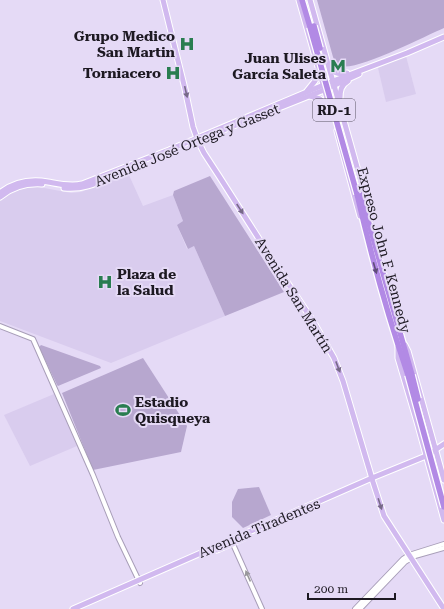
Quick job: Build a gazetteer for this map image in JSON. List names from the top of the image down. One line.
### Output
{"streets":{"highway":["RD-1","Expreso John F. Kennedy"],"main road":["Avenida José Ortega y Gasset","Avenida San Martín","Avenida Tiradentes"]},"crossings":[["RD-1","Avenida José Ortega y Gasset"],["RD-1","Expreso John F. Kennedy"],["RD-1","Avenida Tiradentes"],["Avenida José Ortega y Gasset","Avenida San Martín"],["Avenida San Martín","Avenida Tiradentes"]],"one_way":["Avenida San Martín"],"places":{"hospital":["Grupo Medico San Martin","Torniacero","Plaza de la Salud"],"metro station":["Juan Ulises García Saleta"],"sports":["Estadio Quisqueya"]},"scale_bar":"200 m"}
